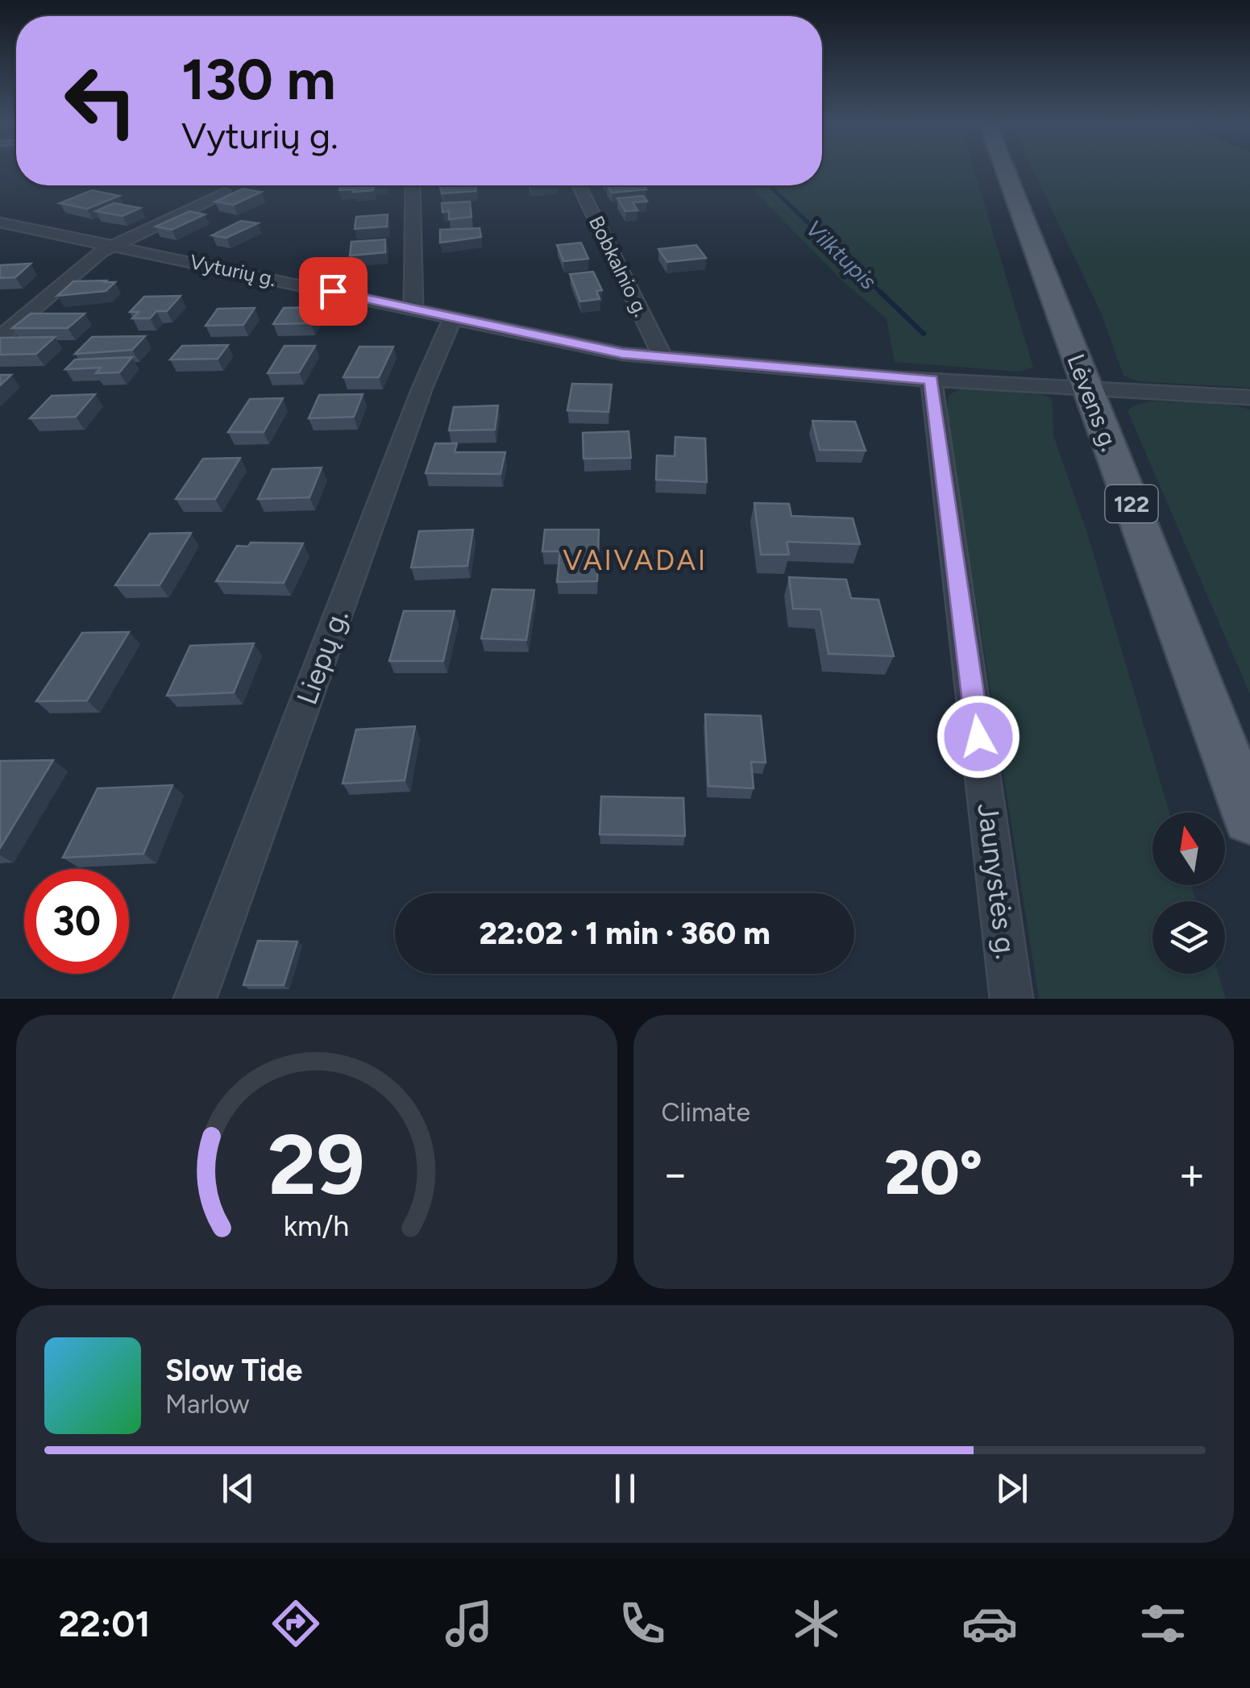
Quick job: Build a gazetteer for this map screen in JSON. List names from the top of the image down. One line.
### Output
{"streets":{"main road":["Lėvens g.","122"],"street":["Bobkalnio g.","Vyturių g.","Liepų g.","Jaunystės g."]},"crossings":[["Bobkalnio g.","Vyturių g."],["Vyturių g.","Lėvens g."],["Vyturių g.","Liepų g."],["Vyturių g.","Jaunystės g."]],"districts":["VAIVADAI"],"water":["Vilktupis"],"north":"top","page":{"turn":["130 m","Vyturių g."],"limit":"30","trip":"22:02 · 1 min · 360 m","tile":"Climate","heat":["−","20°","+"],"song":["Slow Tide","Marlow"],"tabs":"22:01","gauge":["29","km/h"]}}
